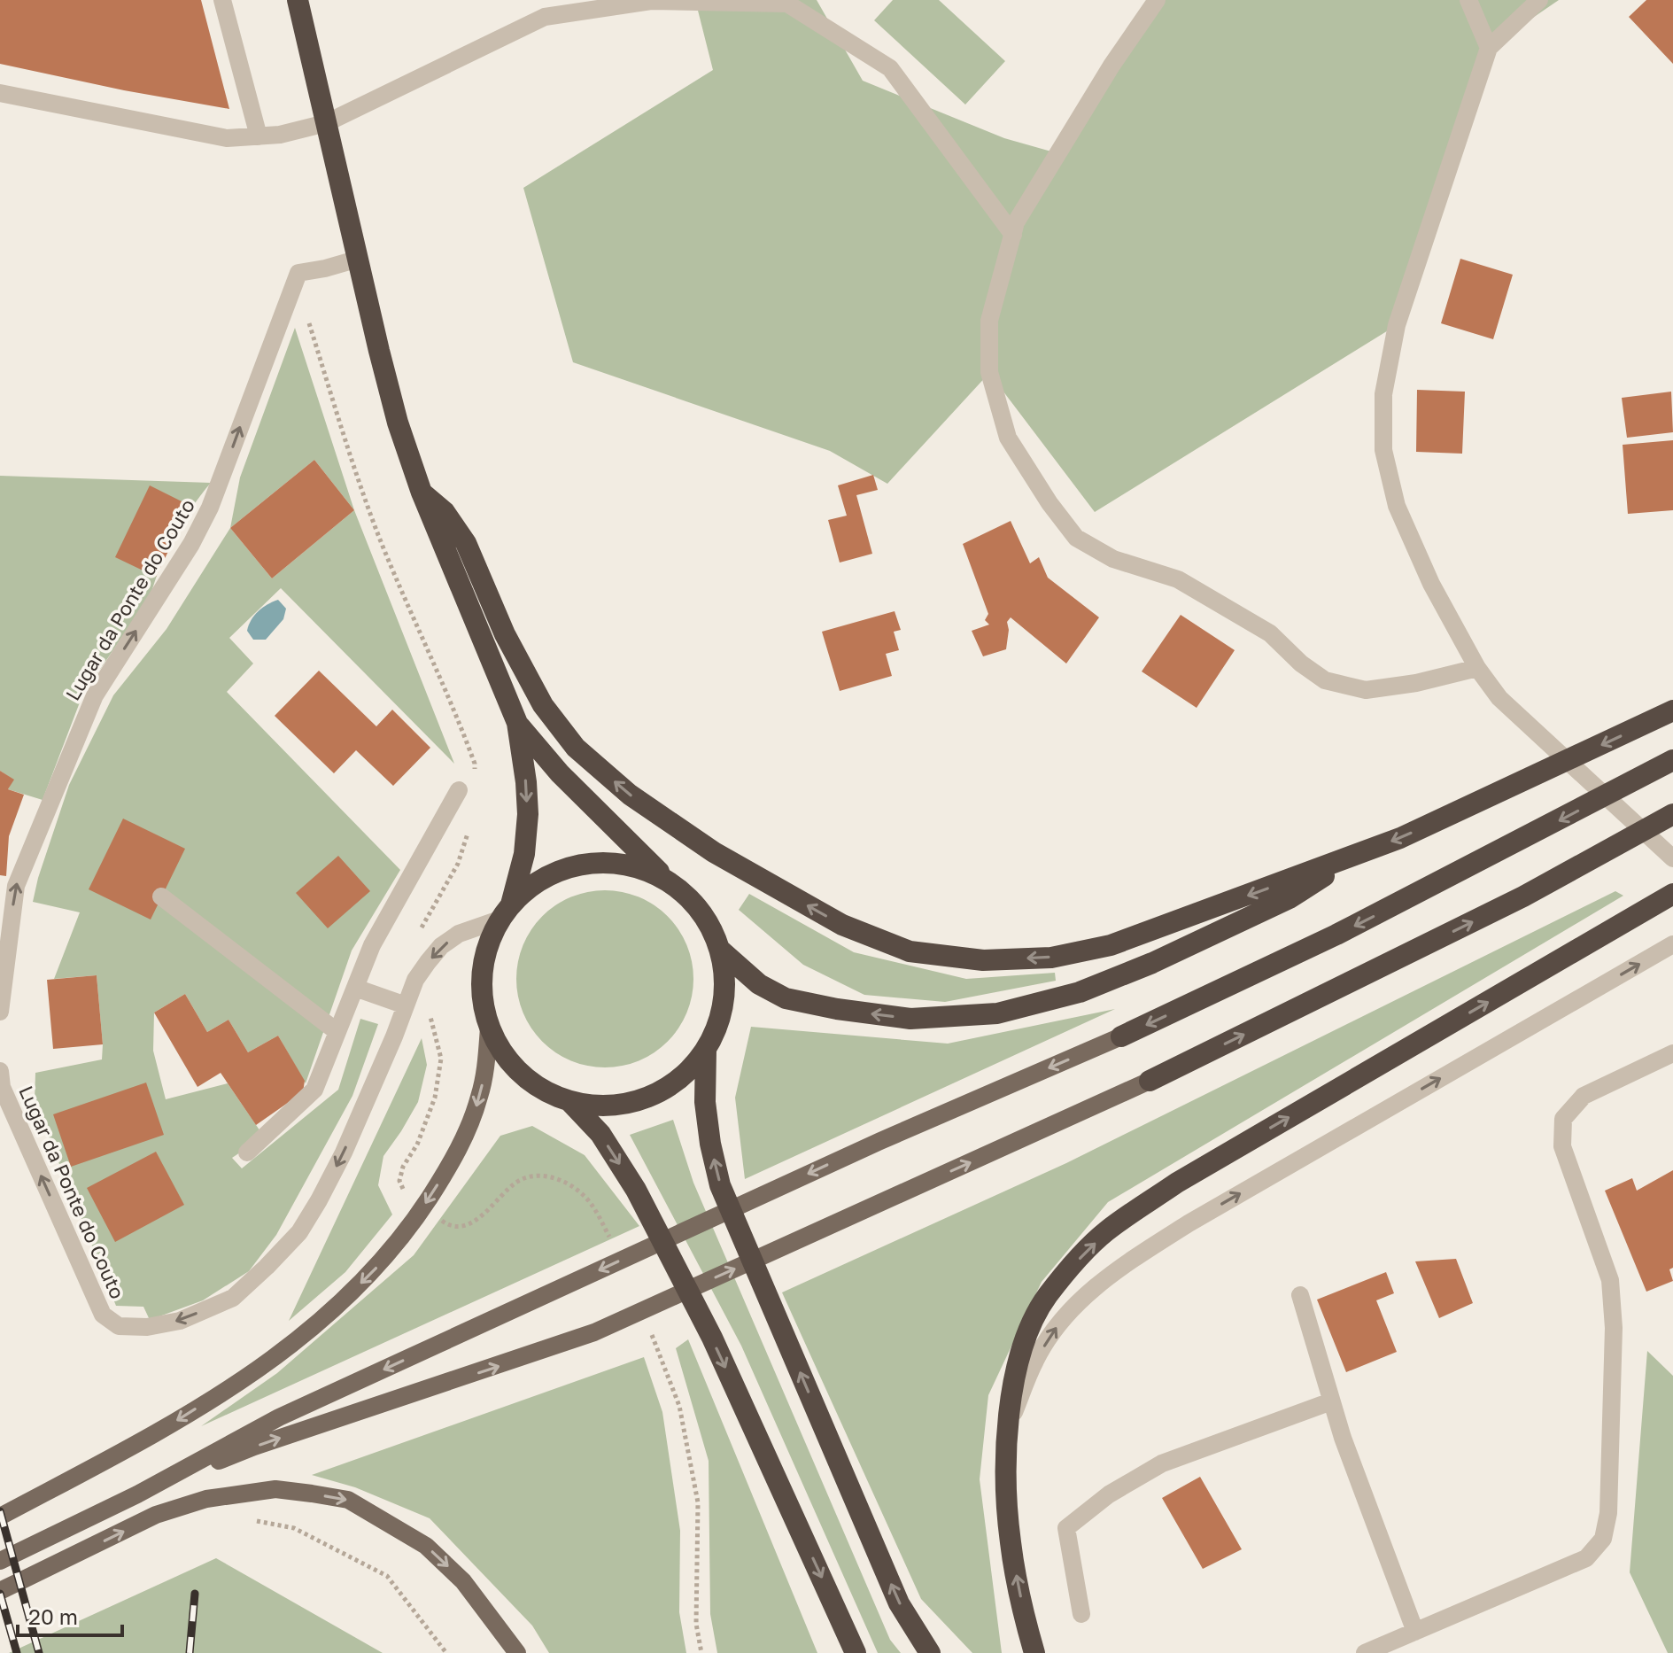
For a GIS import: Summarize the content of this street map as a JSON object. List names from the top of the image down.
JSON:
{
  "streets": {
    "street": ["Lugar da Ponte do Couto"]
  },
  "scale_bar": "20 m"
}
